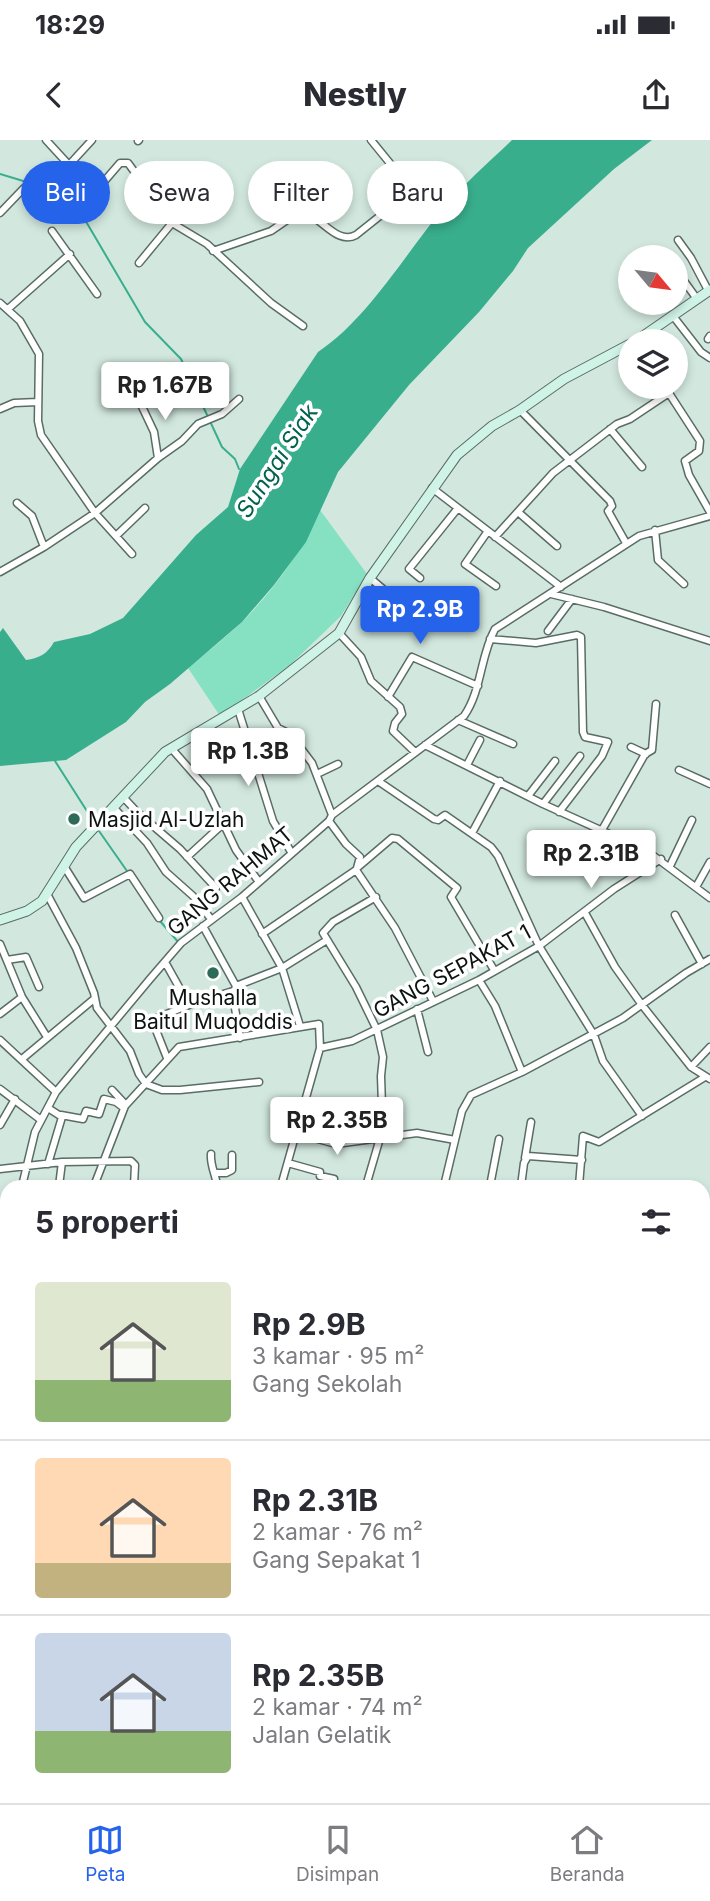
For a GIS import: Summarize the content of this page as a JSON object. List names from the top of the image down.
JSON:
{
  "streets": {
    "street": ["GANG RAHMAT", "GANG SEPAKAT 1"]
  },
  "water": ["Sungai Siak"],
  "places": ["Masjid Al-Uzlah", "Mushalla Baitul Muqoddis"],
  "north": "bottom right",
  "page": {
    "status": "18:29",
    "header": "Nestly",
    "chip": [
      "Beli",
      "Sewa",
      "Filter",
      "Baru"
    ],
    "price": [
      "Rp 1.67B",
      "Rp 2.9B",
      "Rp 1.3B",
      "Rp 2.31B",
      "Rp 2.35B"
    ],
    "heading": "5 properti",
    "list": [
      {
        "name": "Rp 2.9B",
        "note": "3 kamar · 95 m² · Gang Sekolah"
      },
      {
        "name": "Rp 2.31B",
        "note": "2 kamar · 76 m² · Gang Sepakat 1"
      },
      {
        "name": "Rp 2.35B",
        "note": "2 kamar · 74 m² · Jalan Gelatik"
      }
    ],
    "tabs": ["Peta", "Disimpan", "Beranda"]
  }
}
